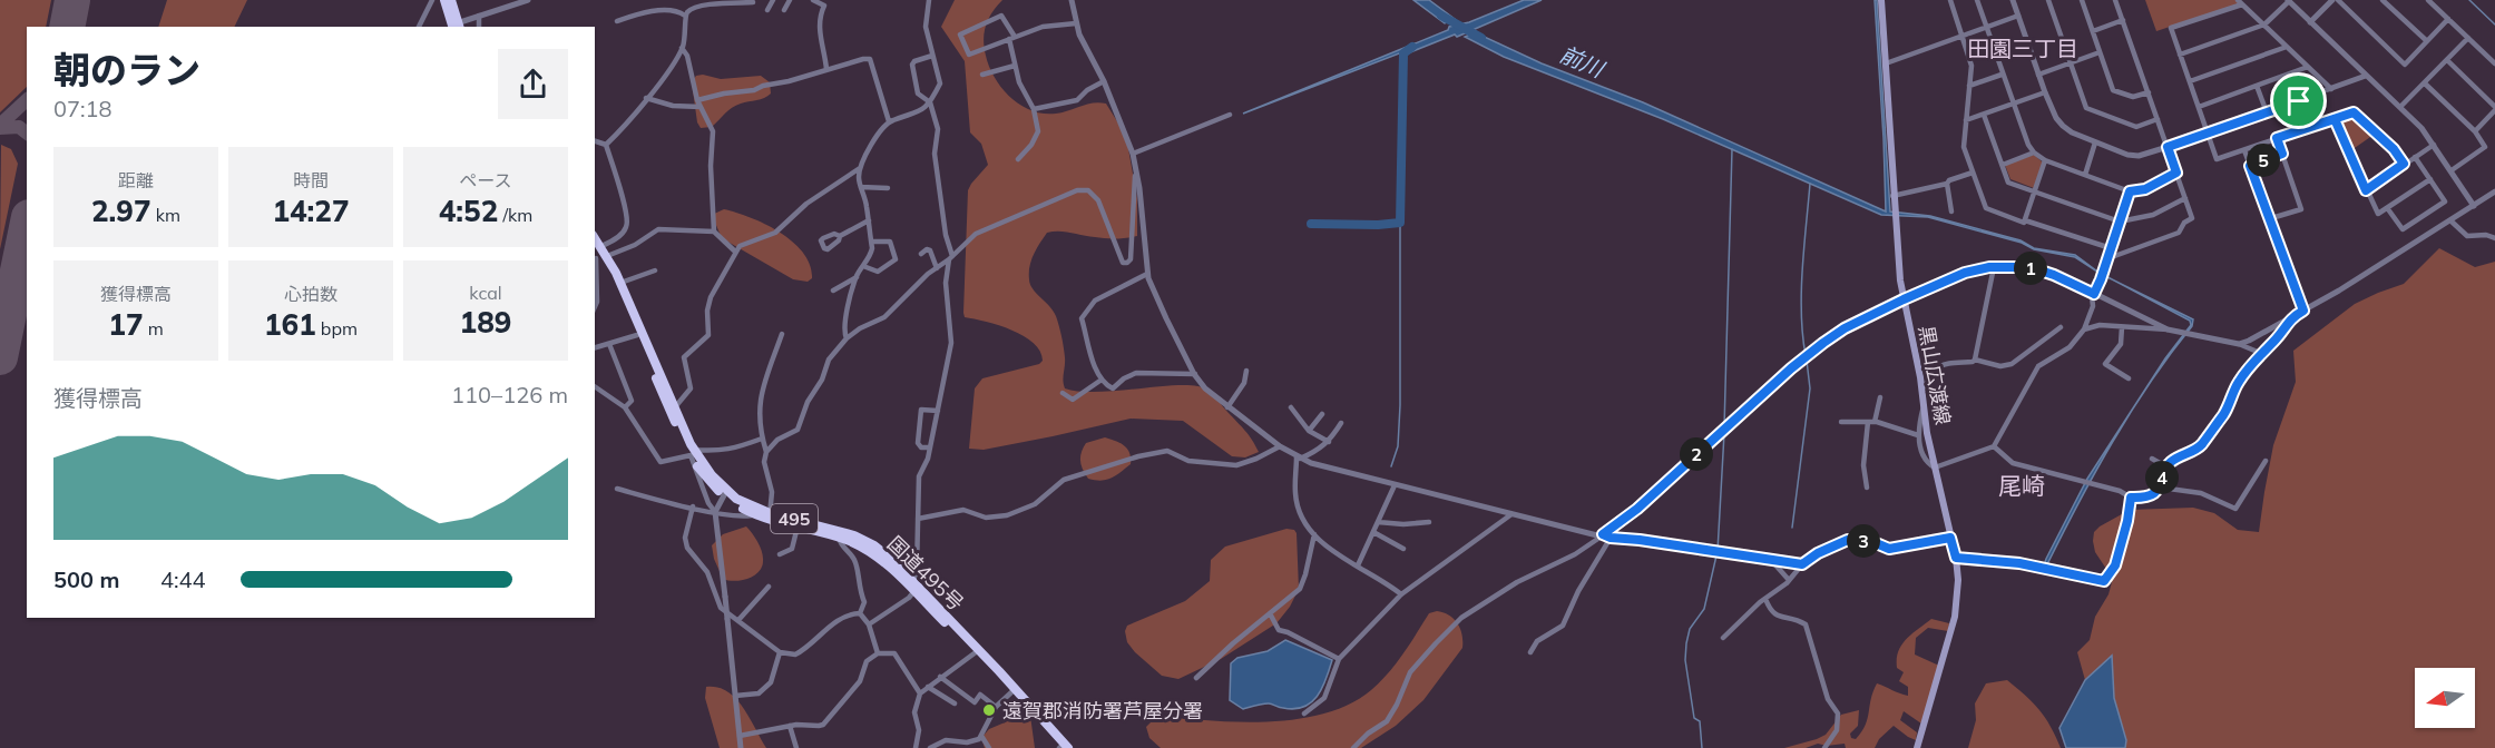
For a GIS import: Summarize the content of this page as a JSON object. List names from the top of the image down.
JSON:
{
  "streets": {
    "highway": ["495", "国道495号"],
    "main road": ["黒山広渡線"]
  },
  "districts": ["田園三丁目", "尾崎"],
  "water": ["前川"],
  "places": ["遠賀郡消防署芦屋分署"],
  "north": "left",
  "page": {
    "heading": ["朝のラン", "07:18"],
    "stats": [
      ["距離", "2.97 km"],
      ["時間", "14:27"],
      ["ペース", "4:52 /km"],
      ["獲得標高", "17 m"],
      ["心拍数", "161 bpm"],
      ["kcal", "189"]
    ],
    "pins": [
      "5",
      "1",
      "2",
      "4",
      "3"
    ],
    "chart": ["獲得標高", "110–126 m"],
    "list": [
      {
        "name": "500 m",
        "note": "4:44"
      }
    ]
  }
}
